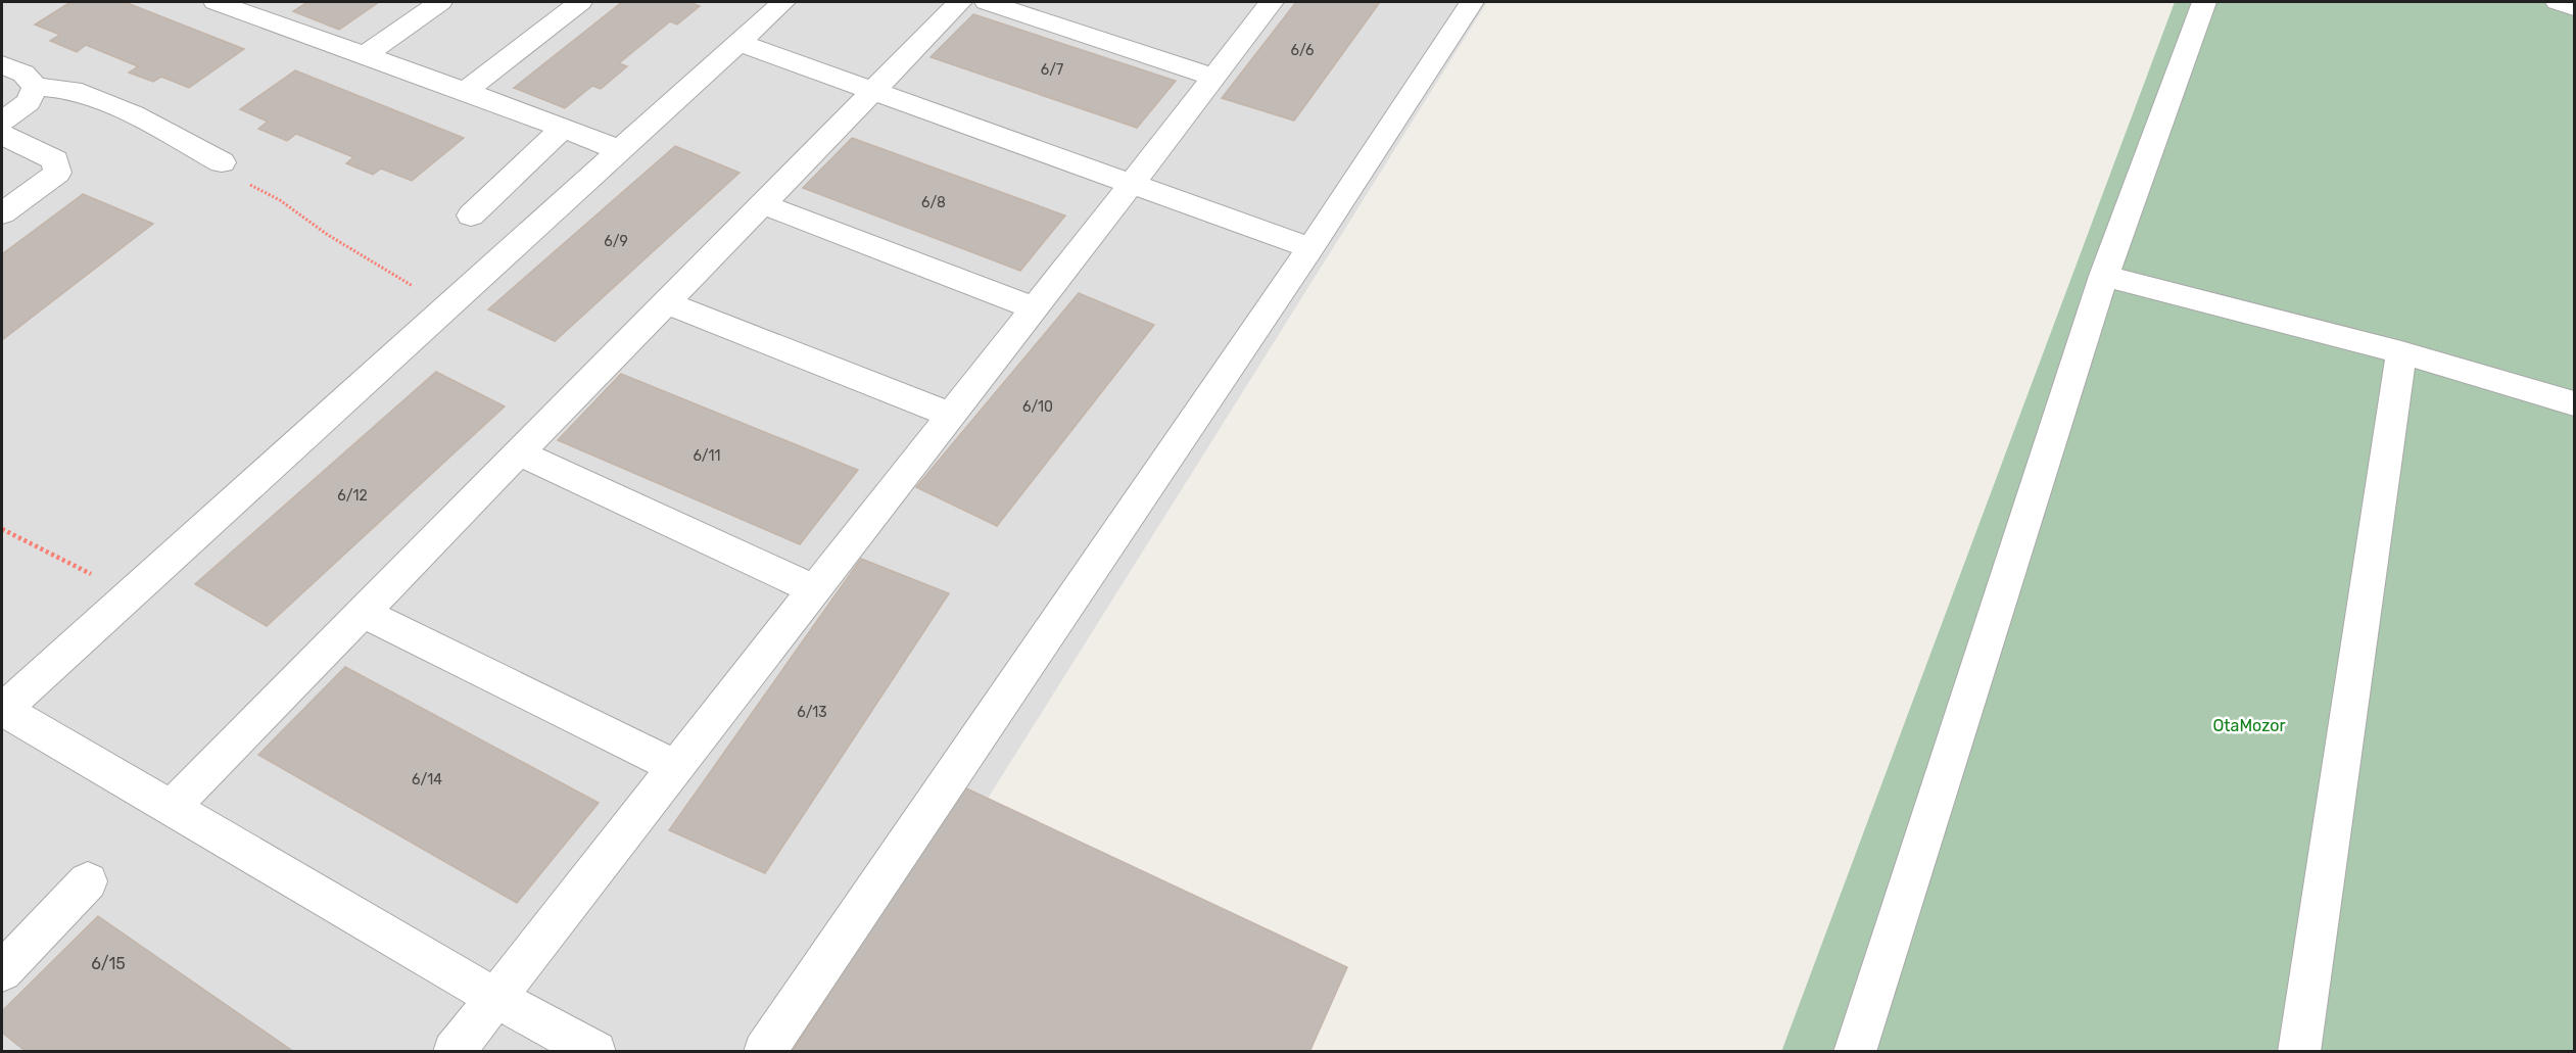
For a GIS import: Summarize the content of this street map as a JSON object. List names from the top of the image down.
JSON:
{
  "parks": ["OtaMozor"],
  "house_numbers": [
    "6/6",
    "6/7",
    "6/8",
    "6/9",
    "6/10",
    "6/11",
    "6/12",
    "6/13",
    "6/14",
    "6/15"
  ]
}
